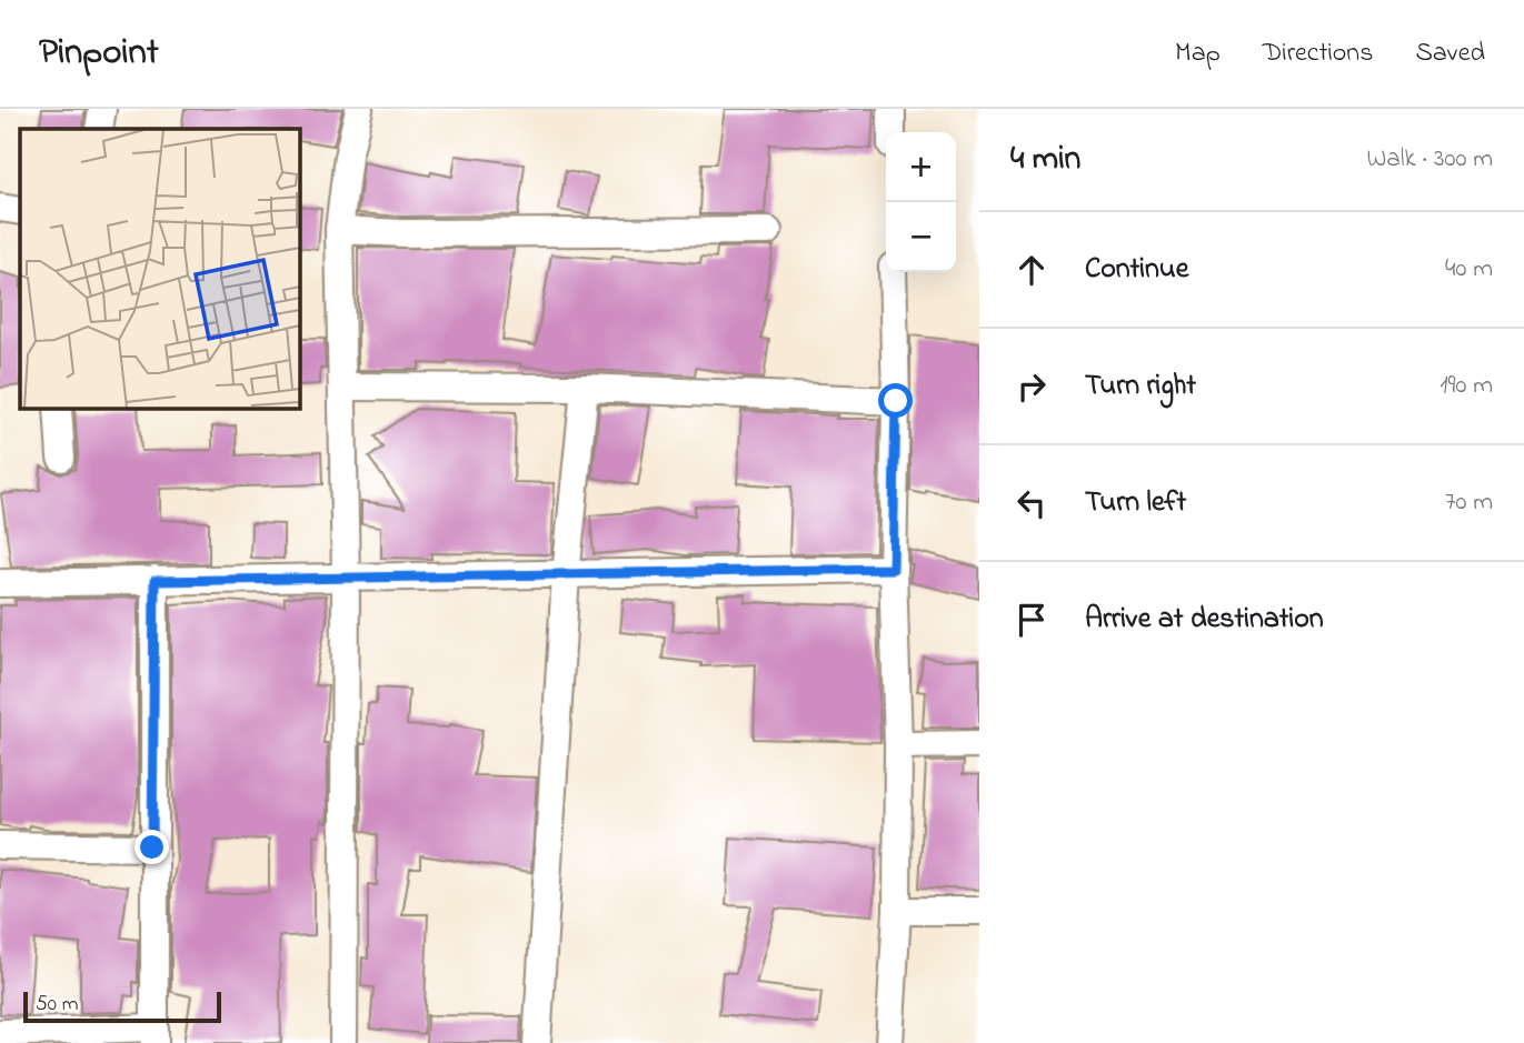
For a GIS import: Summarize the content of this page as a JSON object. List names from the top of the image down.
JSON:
{
  "scale_bar": "50 m",
  "page": {
    "header": "Pinpoint",
    "nav": ["Map", "Directions", "Saved"],
    "heading": ["4 min", "Walk · 300 m"],
    "map_buttons": ["+", "−"],
    "list": [
      ["Continue", "40 m"],
      ["Turn right", "190 m"],
      ["Turn left", "70 m"],
      "Arrive at destination"
    ],
    "scale": "50 m"
  }
}
